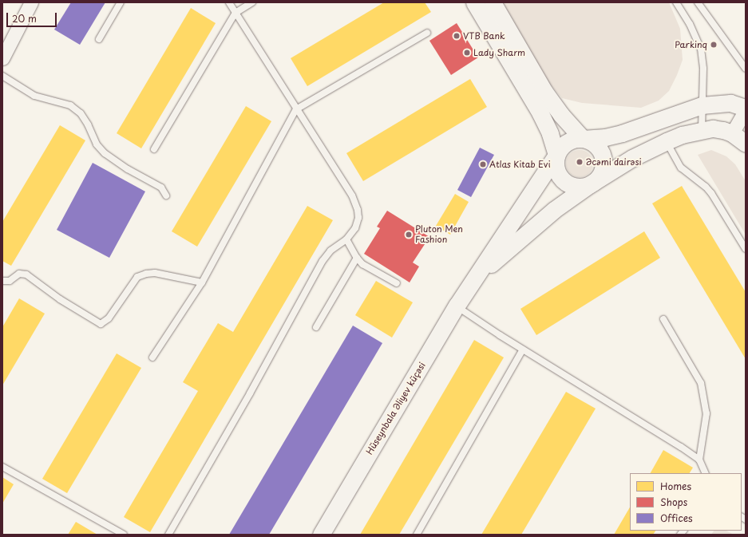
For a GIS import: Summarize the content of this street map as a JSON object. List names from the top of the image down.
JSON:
{
  "streets": {
    "street": ["Hüseynbala Əliyev küçəsi"]
  },
  "places": [
    "VTB Bank",
    "Parkinq",
    "Lady Sharm",
    "Əcəmi dairəsi",
    "Atlas Kitab Evi",
    "Pluton Men Fashion"
  ],
  "legend": ["Homes", "Shops", "Offices"],
  "scale_bar": "20 m"
}
